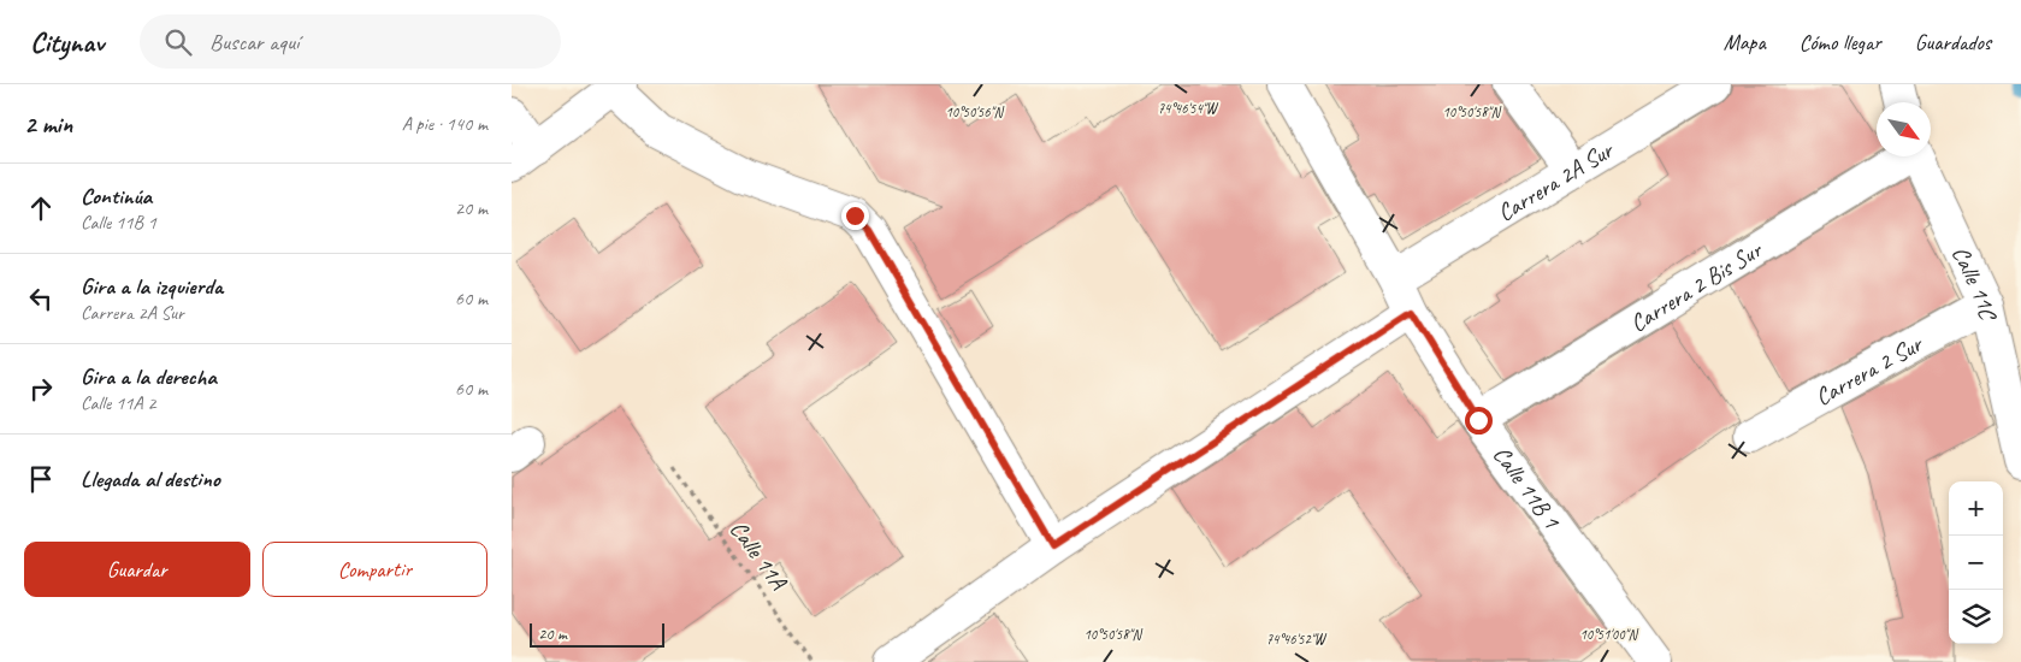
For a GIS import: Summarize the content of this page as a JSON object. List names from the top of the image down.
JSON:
{
  "streets": {
    "street": [
      "Carrera 2A Sur",
      "Calle 11C",
      "Carrera 2 Bis Sur",
      "Carrera 2 Sur",
      "Calle 11B 1"
    ],
    "path": ["Calle 11A"]
  },
  "crossings": [
    ["Carrera 2A Sur", "Calle 11B 1"],
    ["Calle 11C", "Carrera 2 Sur"],
    ["Carrera 2 Bis Sur", "Calle 11B 1"]
  ],
  "scale_bar": "20 m",
  "north": "bottom right",
  "page": {
    "header": "Citynav",
    "search": "Buscar aquí",
    "nav": ["Mapa", "Cómo llegar", "Guardados"],
    "heading": ["2 min", "A pie · 140 m"],
    "list": [
      ["Continúa", "Calle 11B 1", "20 m"],
      ["Gira a la izquierda", "Carrera 2A Sur", "60 m"],
      ["Gira a la derecha", "Calle 11A 2", "60 m"],
      "Llegada al destino"
    ],
    "map_buttons": ["+", "−"],
    "buttons": ["Guardar", "Compartir"],
    "scale": "20 m"
  },
  "coordinates": [
    "74°46'54\"W",
    "10°50'56\"N",
    "10°50'58\"N",
    "10°51'00\"N",
    "74°46'52\"W"
  ]
}
